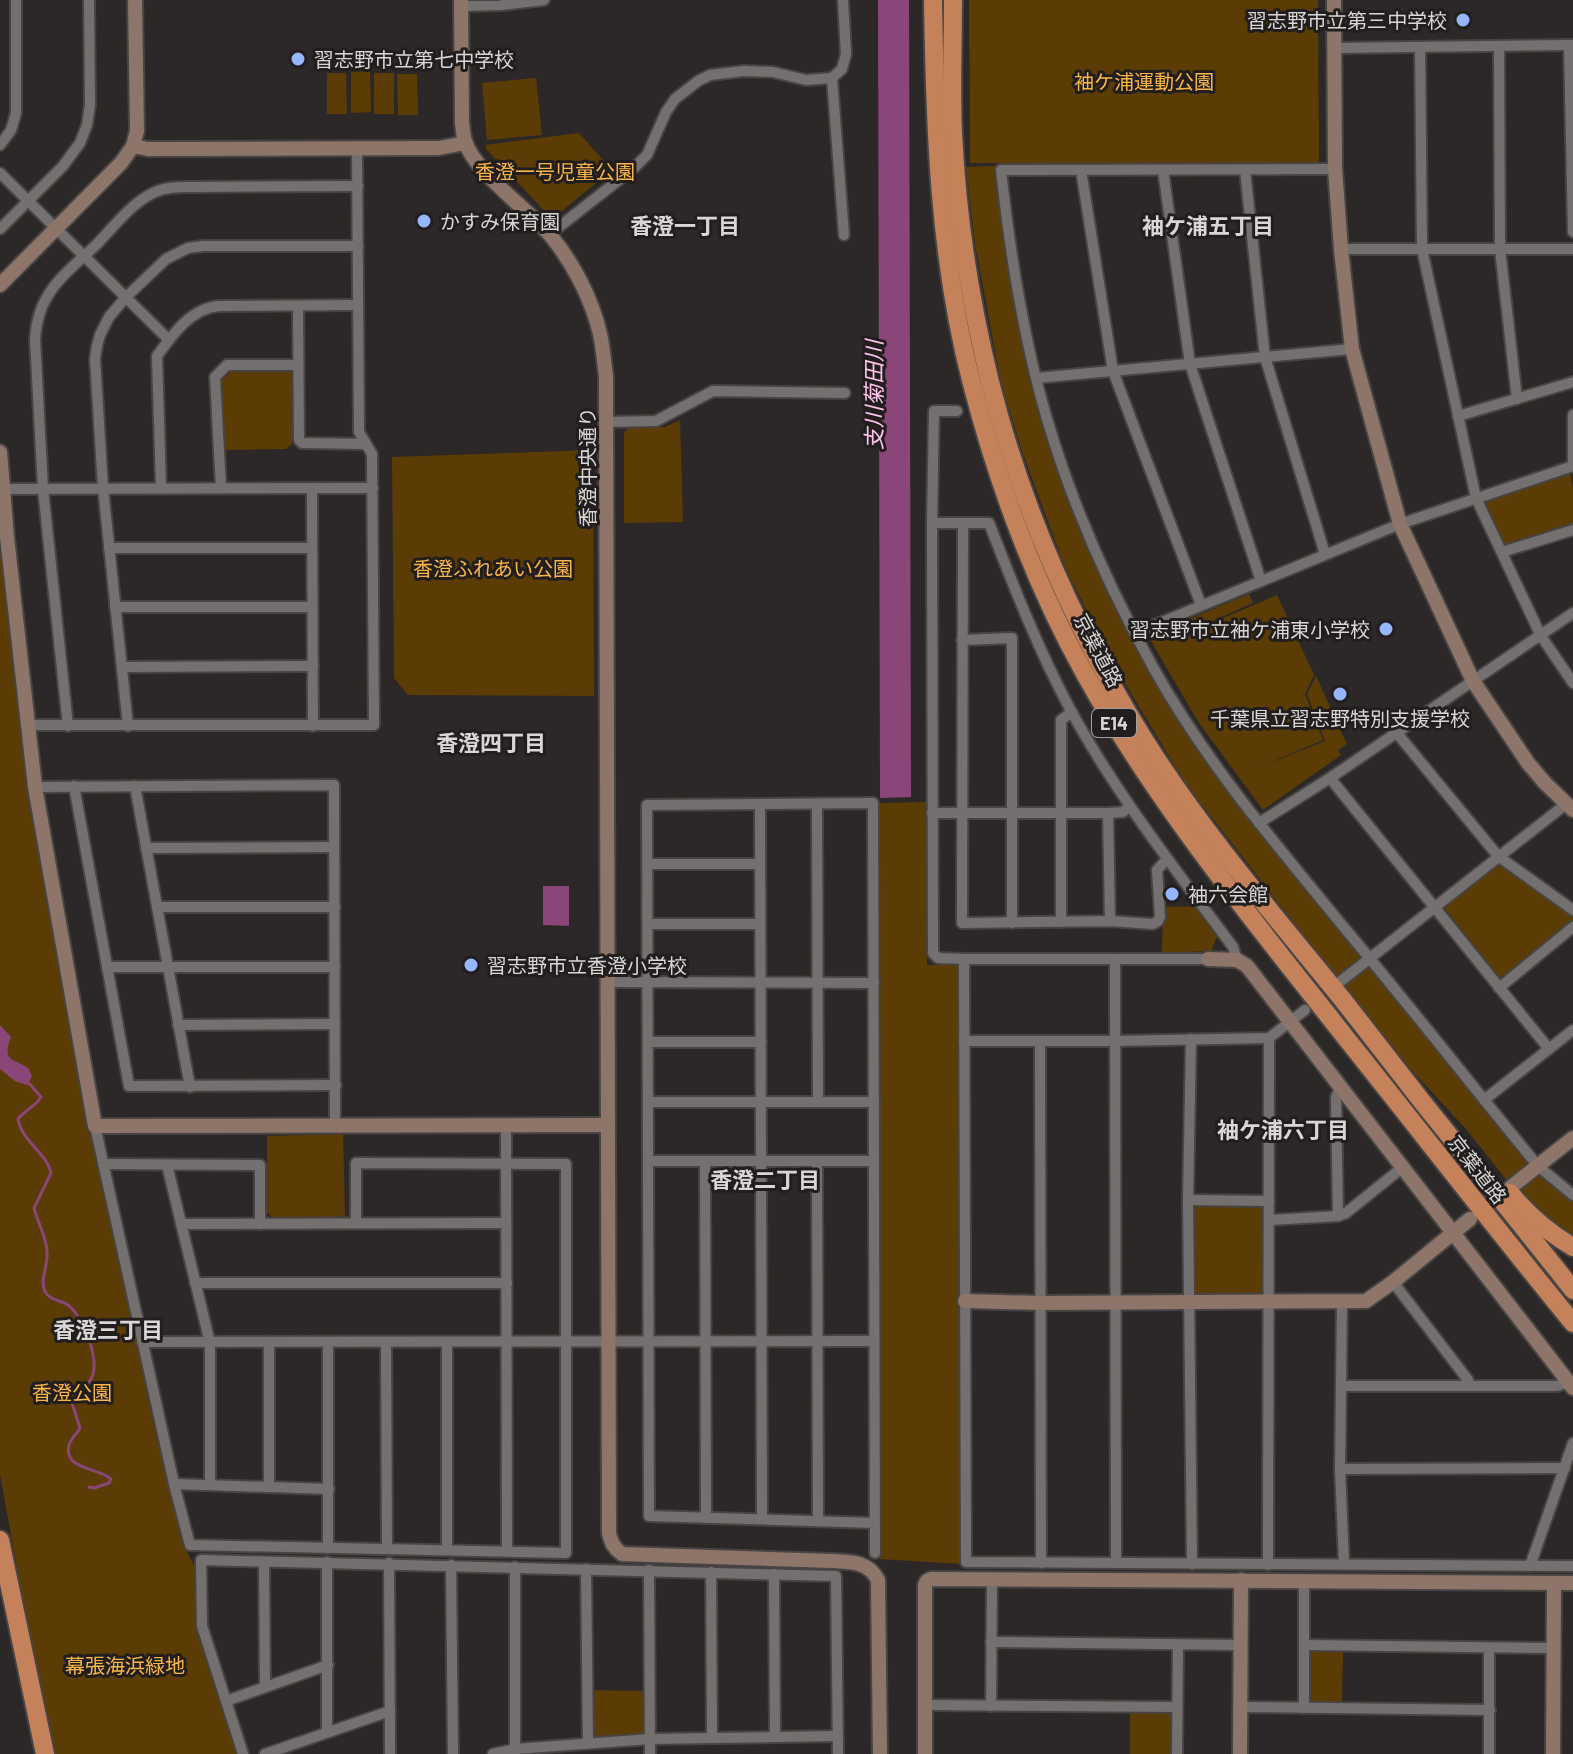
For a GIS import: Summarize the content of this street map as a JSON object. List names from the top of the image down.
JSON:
{
  "streets": {
    "highway": ["京葉道路", "E14"],
    "street": ["香澄中央通り"]
  },
  "districts": [
    "香澄一丁目",
    "袖ケ浦五丁目",
    "香澄四丁目",
    "袖ケ浦六丁目",
    "香澄二丁目",
    "香澄三丁目"
  ],
  "water": ["支川菊田川"],
  "parks": [
    "袖ケ浦運動公園",
    "香澄一号児童公園",
    "香澄ふれあい公園",
    "香澄公園",
    "幕張海浜緑地"
  ],
  "places": [
    "習志野市立第三中学校",
    "習志野市立第七中学校",
    "かすみ保育園",
    "習志野市立袖ケ浦東小学校",
    "千葉県立習志野特別支援学校",
    "袖六会館",
    "習志野市立香澄小学校"
  ]
}
